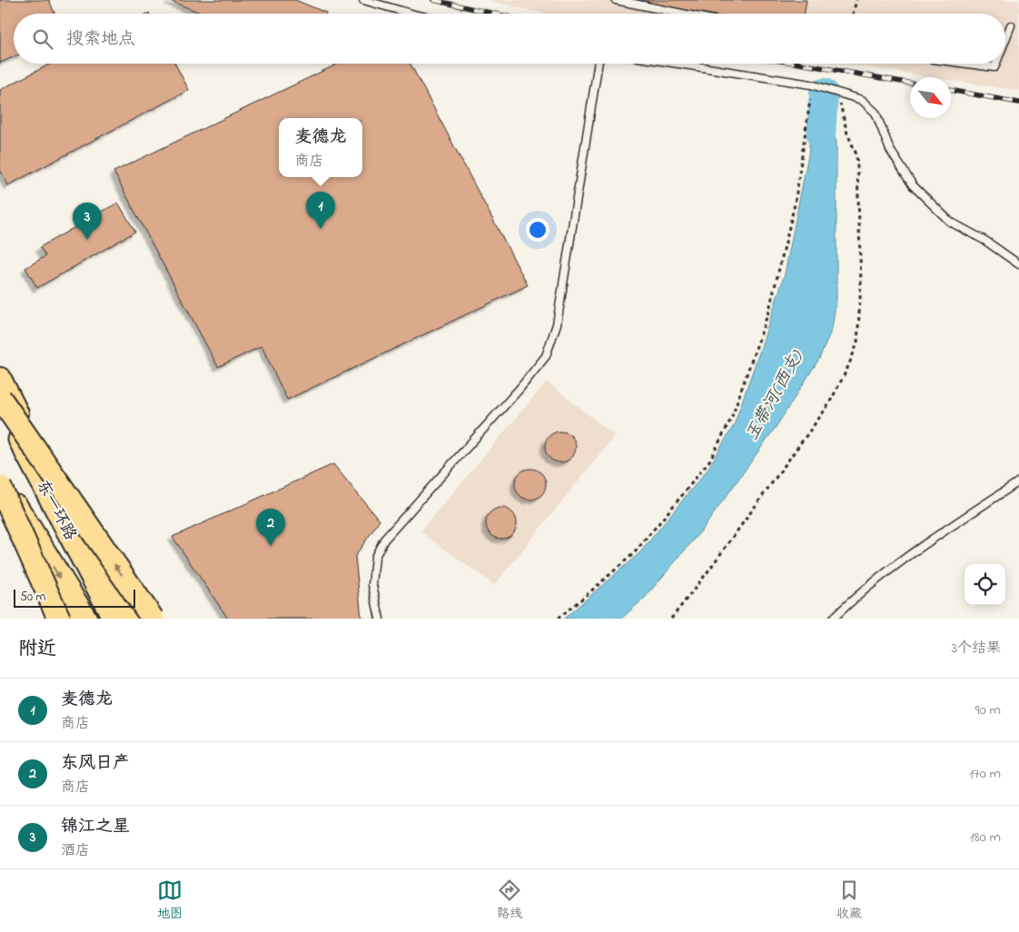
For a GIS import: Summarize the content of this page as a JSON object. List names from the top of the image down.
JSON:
{
  "streets": {
    "highway": ["东一环路"]
  },
  "water": ["玉带河(西支)"],
  "scale_bar": "50 m",
  "north": "bottom right",
  "page": {
    "search": "搜索地点",
    "popup": ["麦德龙", "商店"],
    "pins": ["1", "3", "2"],
    "scale": "50 m",
    "heading": ["附近", "3个结果"],
    "list": [
      {
        "mark": "1",
        "name": "麦德龙",
        "note": "商店",
        "value": "90 m"
      },
      {
        "mark": "2",
        "name": "东风日产",
        "note": "商店",
        "value": "170 m"
      },
      {
        "mark": "3",
        "name": "锦江之星",
        "note": "酒店",
        "value": "180 m"
      }
    ],
    "nav": ["地图", "路线", "收藏"]
  }
}
